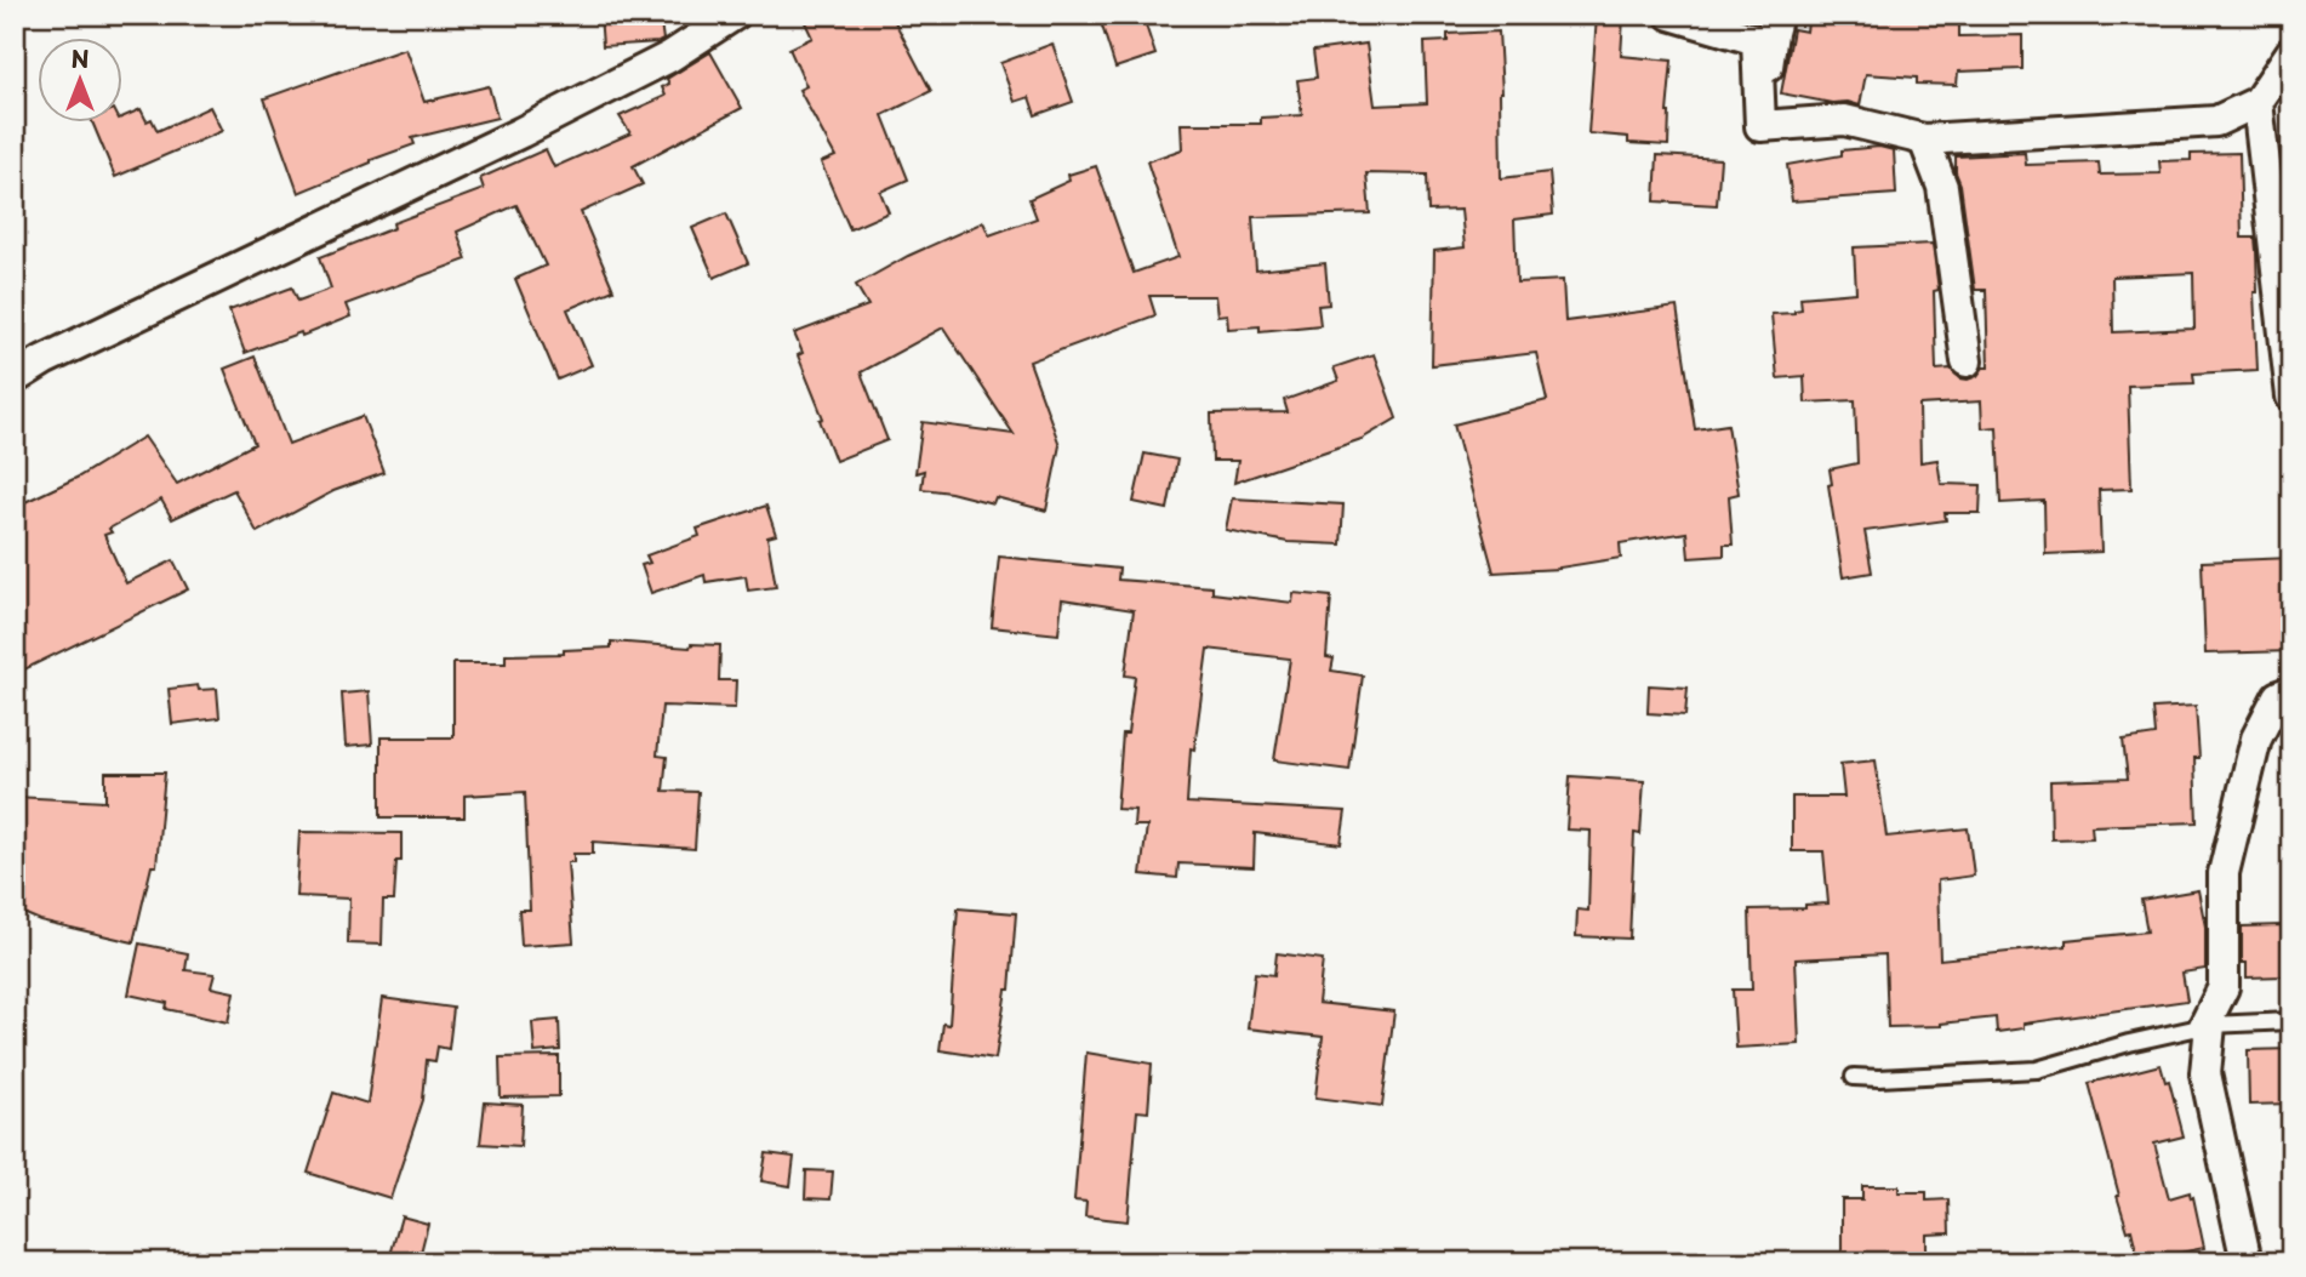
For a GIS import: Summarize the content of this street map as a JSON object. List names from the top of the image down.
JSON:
{
  "north": "top"
}
